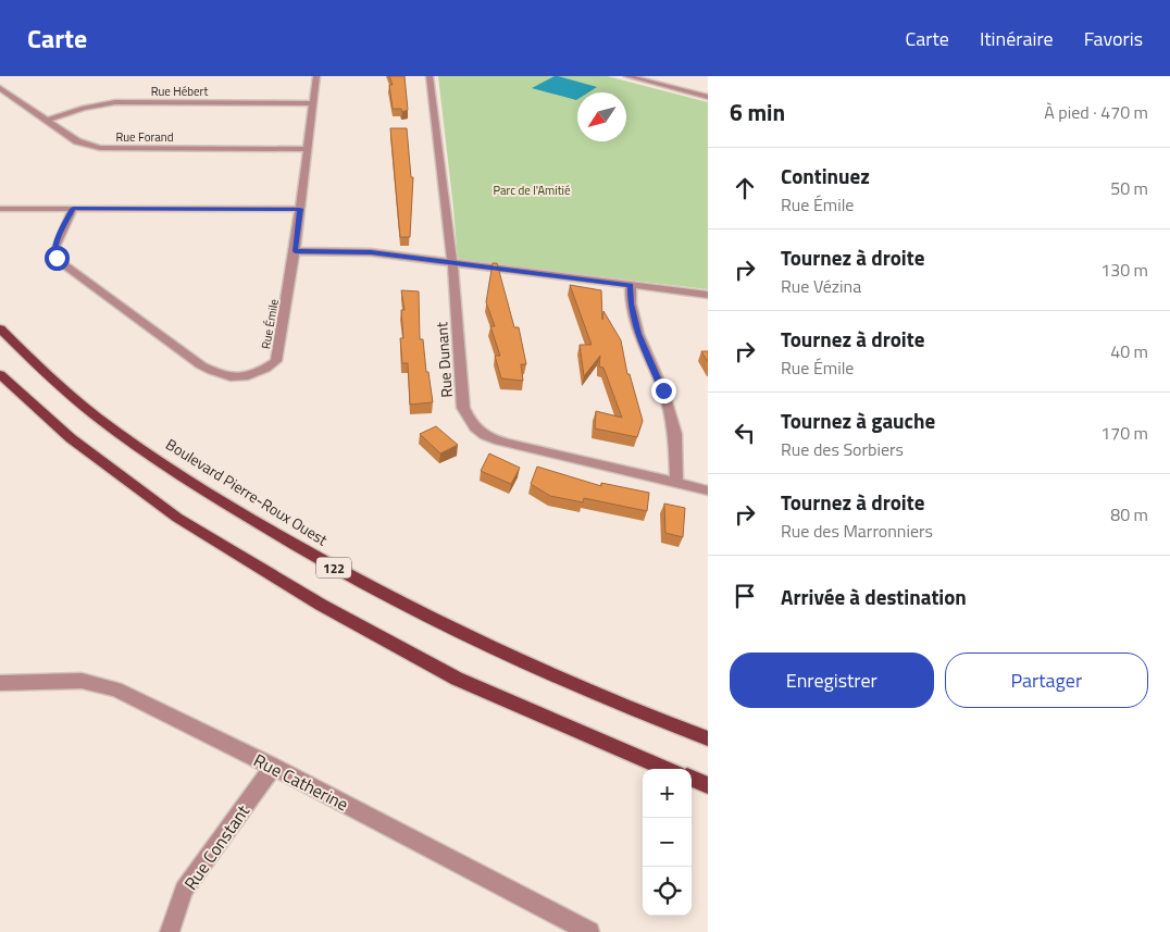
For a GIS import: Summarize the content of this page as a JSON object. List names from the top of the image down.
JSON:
{
  "streets": {
    "main road": ["Boulevard Pierre-Roux Ouest", "122"],
    "street": [
      "Rue Hébert",
      "Rue Forand",
      "Rue Émile",
      "Rue Dunant",
      "Rue Catherine",
      "Rue Constant"
    ]
  },
  "crossings": [
    ["Rue Hébert", "Rue Forand"],
    ["Rue Hébert", "Rue Émile"],
    ["Rue Forand", "Rue Émile"],
    ["Rue Catherine", "Rue Constant"]
  ],
  "parks": ["Parc de l'Amitié"],
  "north": "bottom left",
  "page": {
    "header": "Carte",
    "nav": ["Carte", "Itinéraire", "Favoris"],
    "heading": ["6 min", "À pied · 470 m"],
    "list": [
      ["Continuez", "Rue Émile", "50 m"],
      ["Tournez à droite", "Rue Vézina", "130 m"],
      ["Tournez à droite", "Rue Émile", "40 m"],
      ["Tournez à gauche", "Rue des Sorbiers", "170 m"],
      ["Tournez à droite", "Rue des Marronniers", "80 m"],
      "Arrivée à destination"
    ],
    "buttons": ["Enregistrer", "Partager"],
    "map_buttons": ["+", "−"]
  }
}
